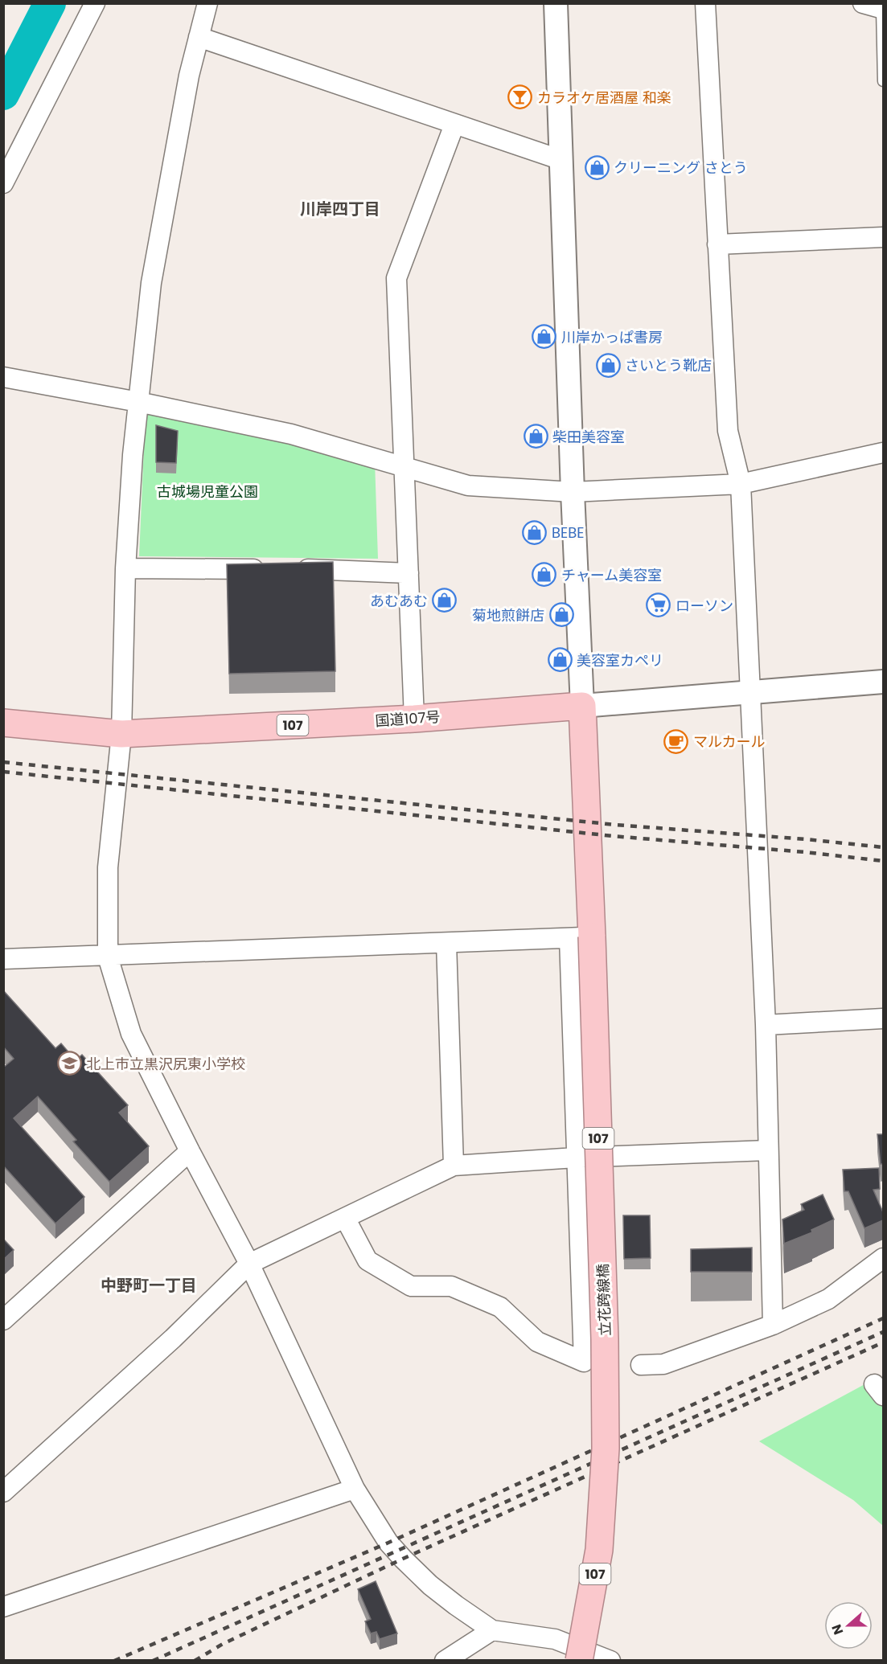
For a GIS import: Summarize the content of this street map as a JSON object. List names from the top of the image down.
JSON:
{
  "streets": {
    "highway": ["国道107号", "107", "立花跨線橋"]
  },
  "crossings": [
    ["国道107号", "107"],
    ["107", "立花跨線橋"]
  ],
  "districts": ["川岸四丁目", "中野町一丁目"],
  "parks": ["古城場児童公園"],
  "places": {
    "bar": ["カラオケ居酒屋 和楽"],
    "shop": [
      "クリーニング さとう",
      "川岸かっぱ書房",
      "さいとう靴店",
      "柴田美容室",
      "BEBE",
      "チャーム美容室",
      "あむあむ",
      "菊地煎餅店",
      "美容室カペリ"
    ],
    "supermarket": ["ローソン"],
    "cafe": ["マルカール"],
    "school or university": ["北上市立黒沢尻東小学校"]
  },
  "north": "left"
}
